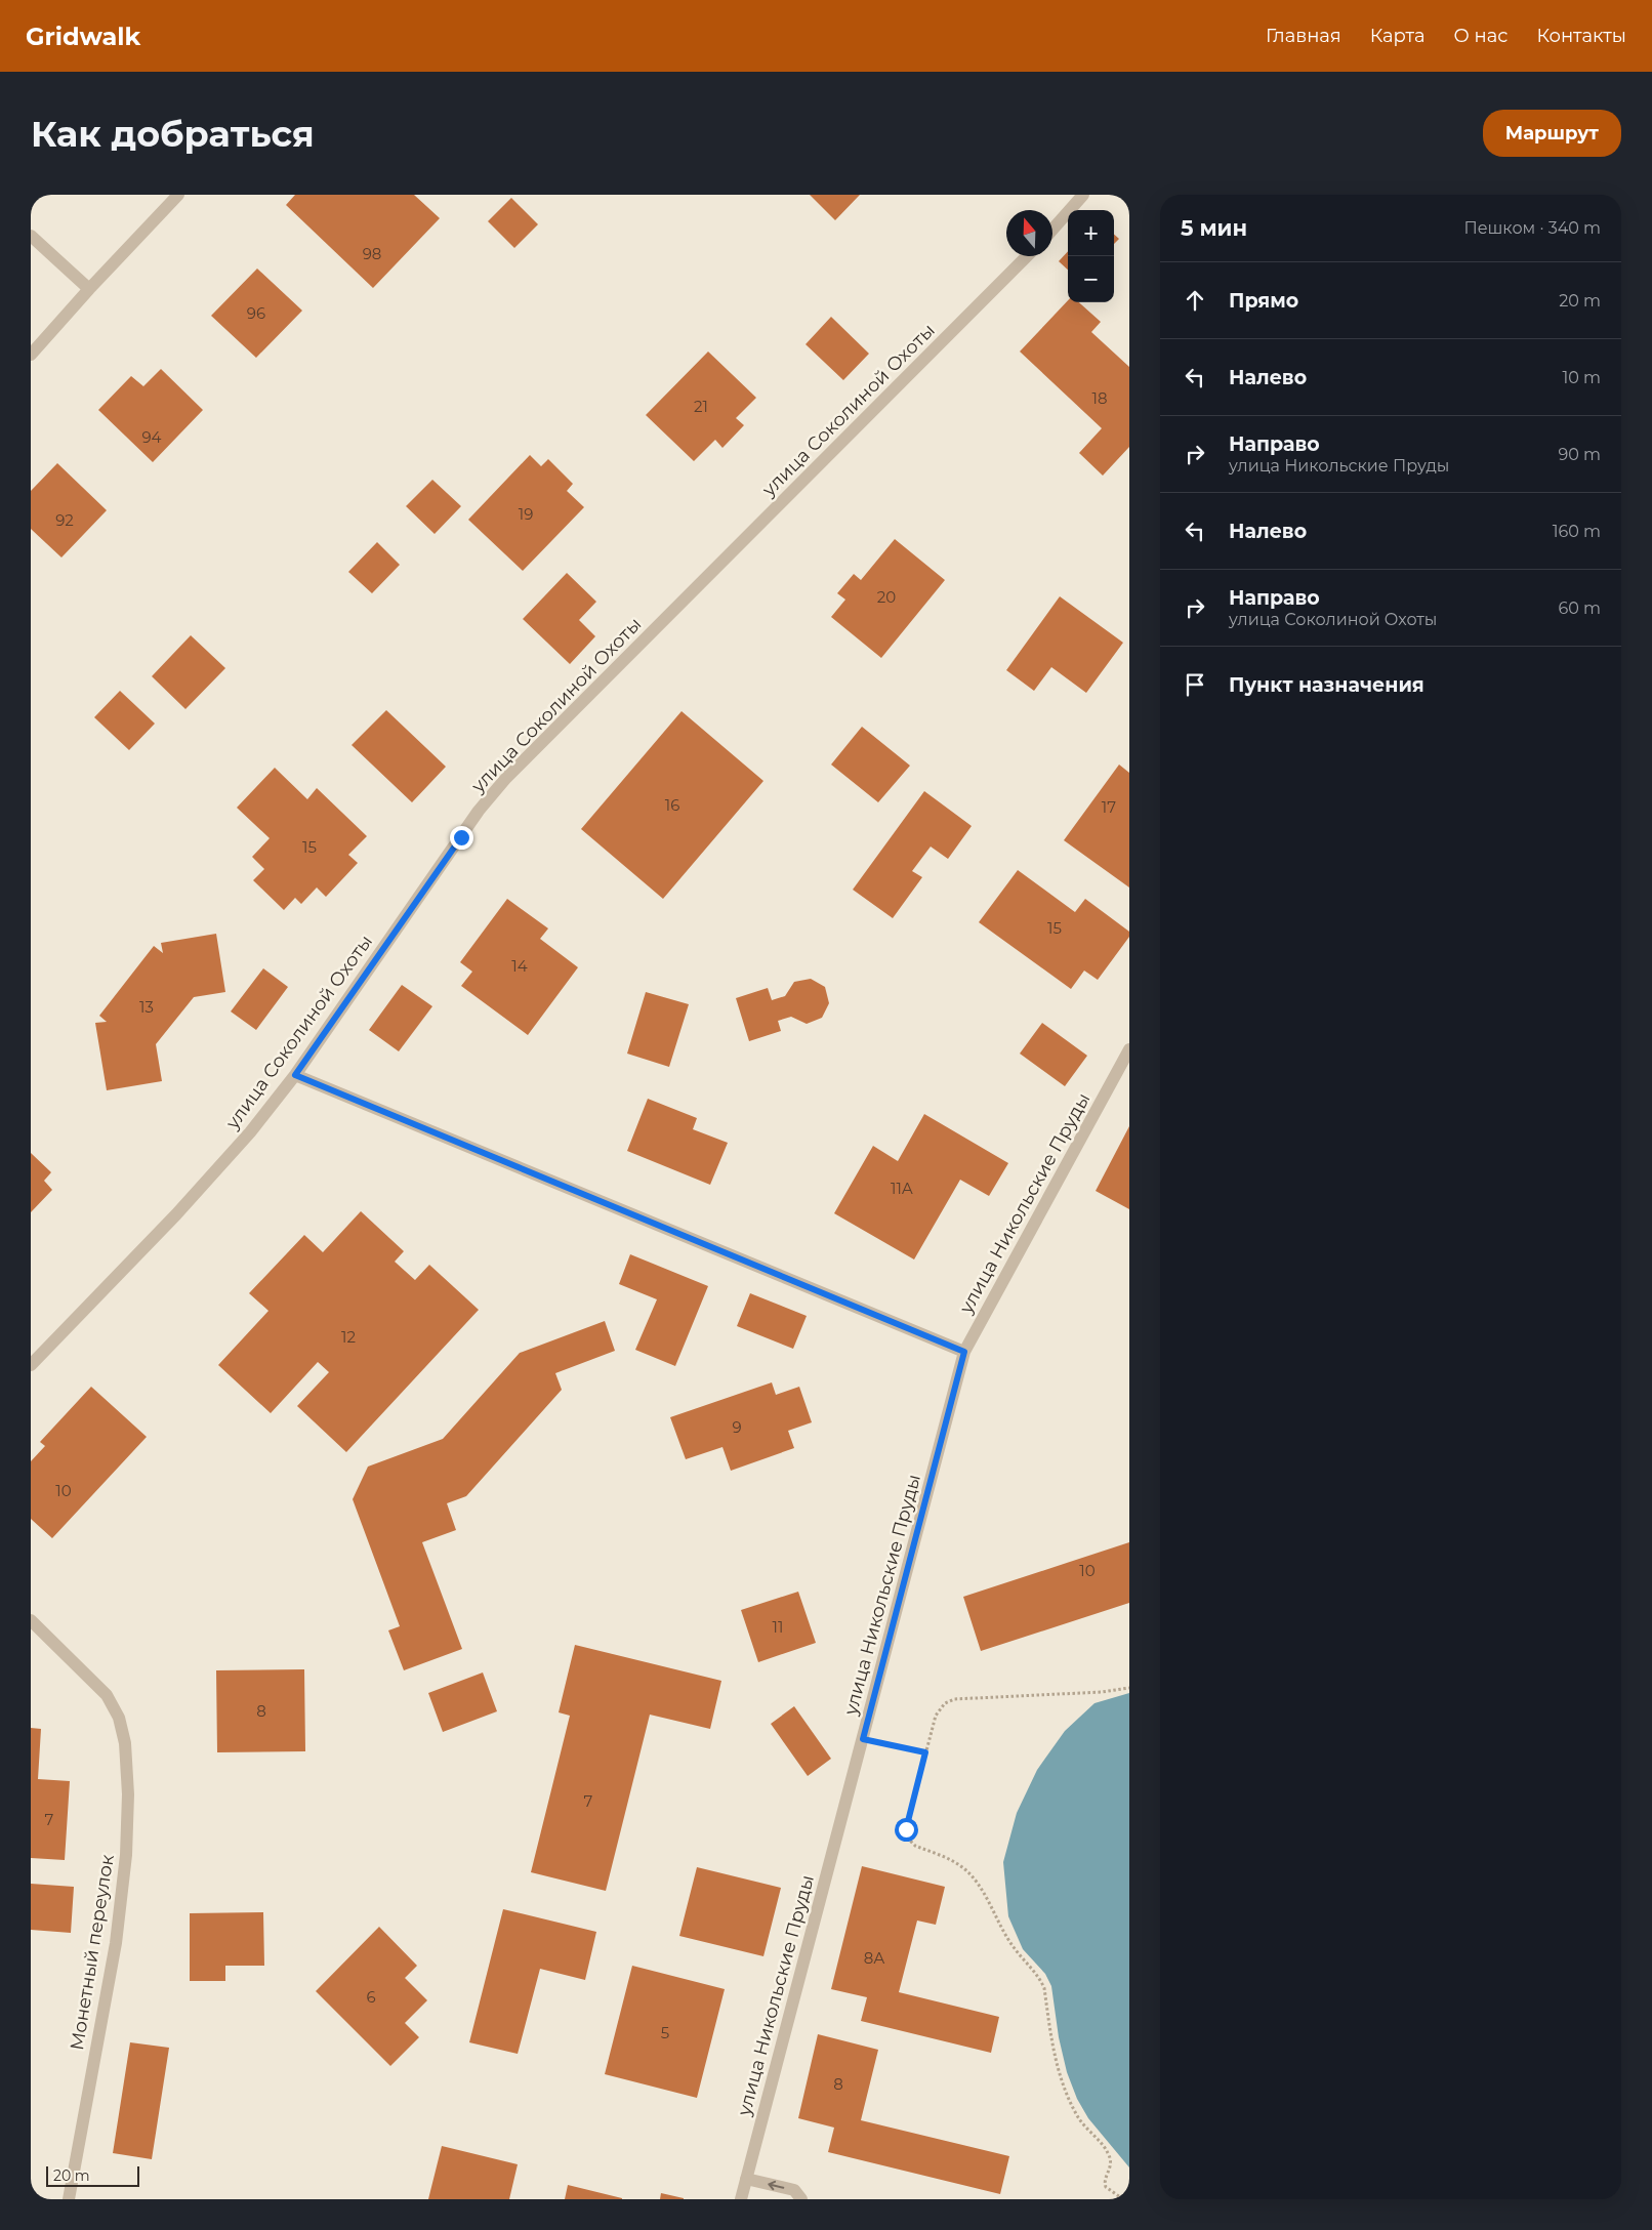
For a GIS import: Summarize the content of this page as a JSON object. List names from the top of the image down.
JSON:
{
  "streets": {
    "street": ["улица Соколиной Охоты", "улица Никольские Пруды", "Монетный переулок"]
  },
  "house_numbers": [
    "98",
    "96",
    "18",
    "21",
    "94",
    "19",
    "92",
    "20",
    "16",
    "17",
    "15",
    "15",
    "14",
    "13",
    "11А",
    "12",
    "9",
    "10",
    "10",
    "11",
    "8",
    "7",
    "7",
    "8А",
    "6",
    "5",
    "8"
  ],
  "scale_bar": "20 m",
  "north": "top",
  "page": {
    "header": "Gridwalk",
    "nav": [
      "Главная",
      "Карта",
      "О нас",
      "Контакты"
    ],
    "buttons": "Маршрут",
    "title": "Как добраться",
    "heading": ["5 мин", "Пешком · 340 m"],
    "map_buttons": ["+", "−"],
    "list": [
      ["Прямо", "20 m"],
      ["Налево", "10 m"],
      ["Направо", "улица Никольские Пруды", "90 m"],
      ["Налево", "160 m"],
      ["Направо", "улица Соколиной Охоты", "60 m"],
      "Пункт назначения"
    ],
    "scale": "20 m"
  }
}
